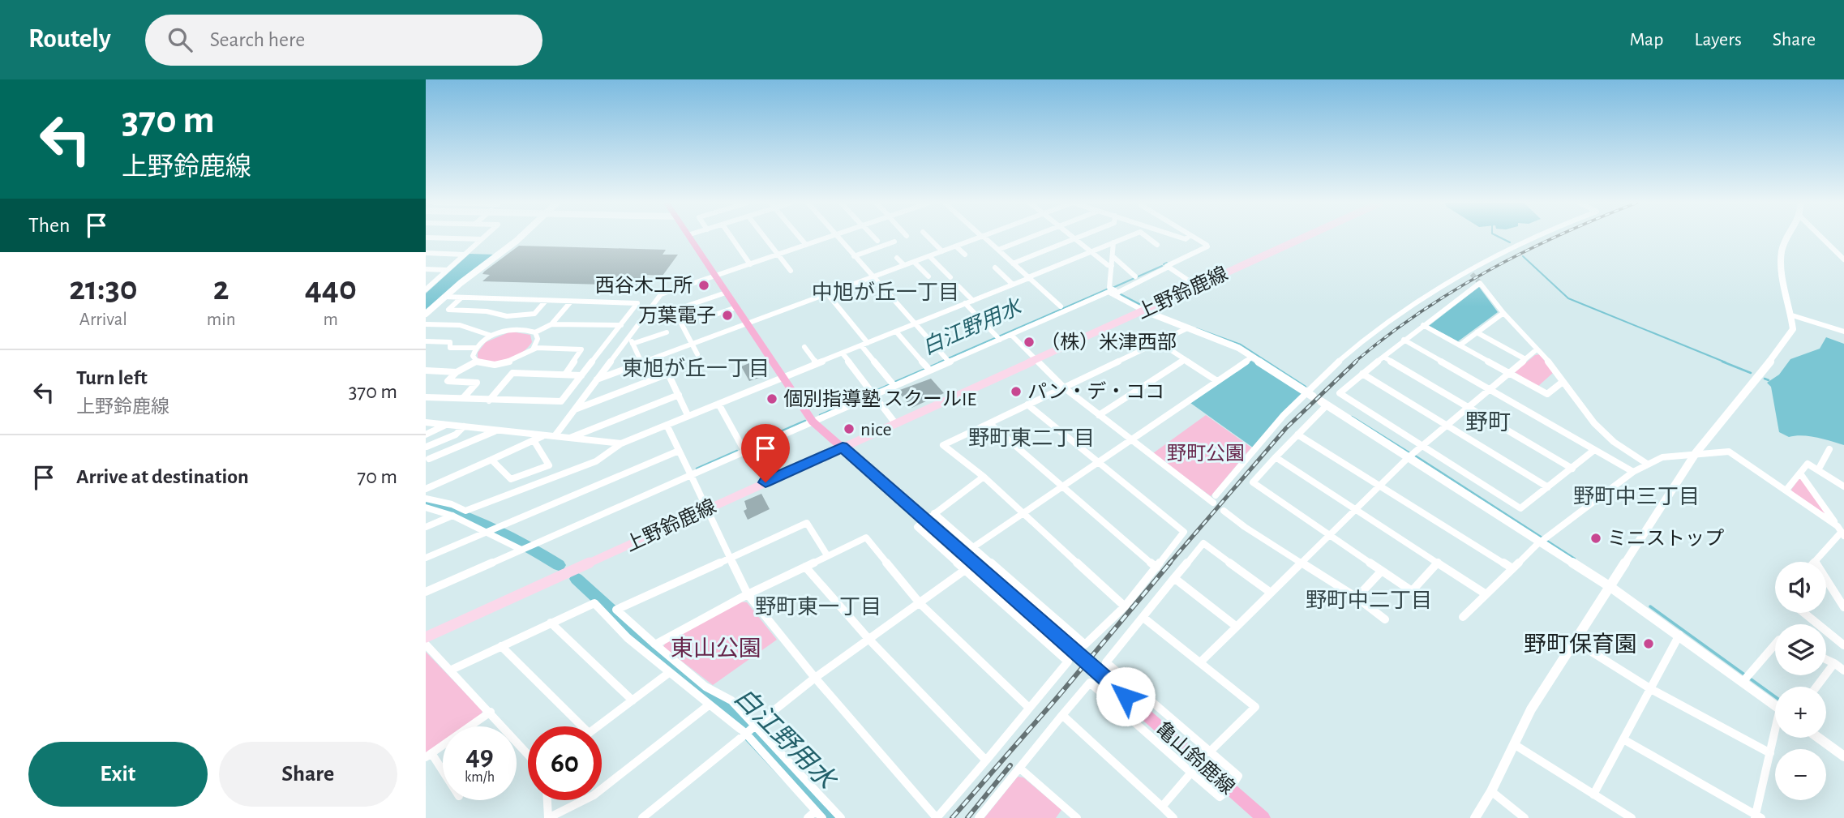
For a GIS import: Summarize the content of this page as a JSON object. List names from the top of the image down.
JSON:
{
  "streets": {
    "main road": ["上野鈴鹿線", "亀山鈴鹿線"]
  },
  "crossings": [
    ["上野鈴鹿線", "亀山鈴鹿線"]
  ],
  "districts": [
    "中旭が丘一丁目",
    "東旭が丘一丁目",
    "野町",
    "野町東二丁目",
    "野町中三丁目",
    "野町中二丁目",
    "野町東一丁目"
  ],
  "water": ["白江野用水"],
  "parks": ["野町公園", "東山公園"],
  "places": [
    "西谷木工所",
    "万葉電子",
    "（株）米津西部",
    "パン・デ・ココ",
    "個別指導塾 スクールIE",
    "nice",
    "ミニストップ",
    "野町保育園"
  ],
  "page": {
    "header": "Routely",
    "search": "Search here",
    "nav": ["Map", "Layers", "Share"],
    "turn": ["370 m", "上野鈴鹿線"],
    "then": "Then",
    "eta": [
      "21:30",
      "Arrival",
      "2",
      "min",
      "440",
      "m"
    ],
    "list": [
      {
        "name": "Turn left",
        "note": "上野鈴鹿線",
        "value": "370 m"
      },
      {
        "name": "Arrive at destination",
        "value": "70 m"
      }
    ],
    "map_buttons": ["+", "−"],
    "speed": "49 km/h",
    "limit": "60",
    "buttons": ["Exit", "Share"]
  }
}
